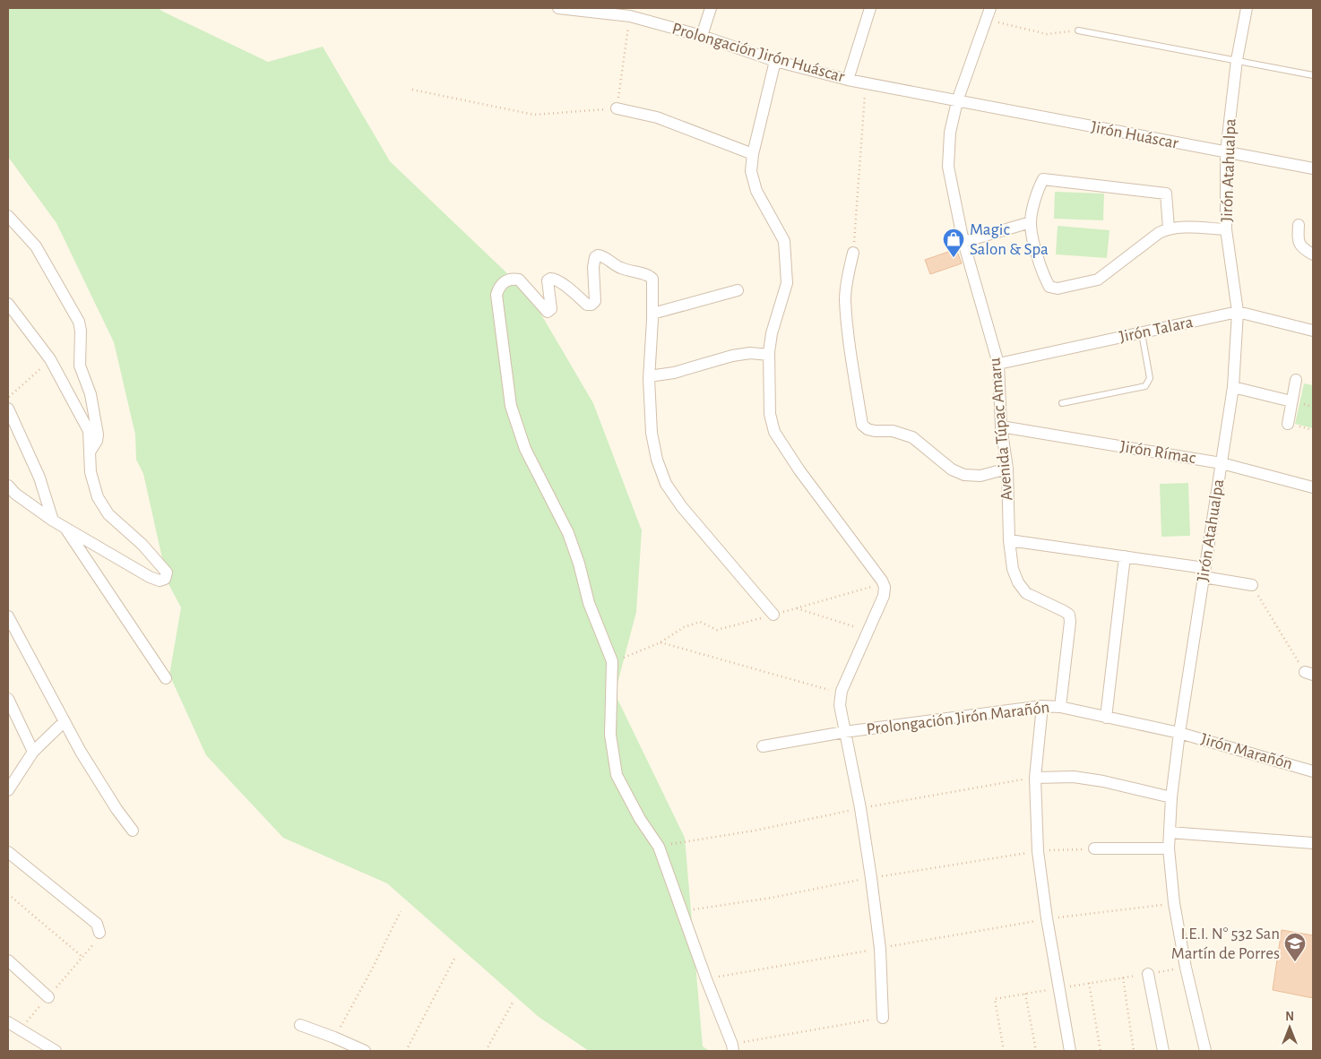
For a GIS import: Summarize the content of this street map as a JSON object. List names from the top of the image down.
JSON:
{
  "streets": {
    "street": [
      "Prolongación Jirón Huáscar",
      "Jirón Huáscar",
      "Jirón Atahualpa",
      "Jirón Talara",
      "Avenida Túpac Amaru",
      "Jirón Rímac",
      "Prolongación Jirón Marañón",
      "Jirón Marañón"
    ]
  },
  "crossings": [
    ["Prolongación Jirón Huáscar", "Jirón Huáscar"],
    ["Prolongación Jirón Huáscar", "Avenida Túpac Amaru"],
    ["Jirón Huáscar", "Jirón Atahualpa"],
    ["Jirón Huáscar", "Avenida Túpac Amaru"],
    ["Jirón Atahualpa", "Jirón Talara"],
    ["Jirón Atahualpa", "Jirón Rímac"],
    ["Jirón Atahualpa", "Prolongación Jirón Marañón"],
    ["Jirón Atahualpa", "Jirón Marañón"],
    ["Jirón Talara", "Avenida Túpac Amaru"],
    ["Avenida Túpac Amaru", "Jirón Rímac"],
    ["Avenida Túpac Amaru", "Prolongación Jirón Marañón"],
    ["Prolongación Jirón Marañón", "Jirón Marañón"]
  ],
  "places": {
    "shop": ["Magic Salon & Spa"],
    "school or university": ["I.E.I. N° 532 San Martín de Porres"]
  },
  "north": "top"
}
